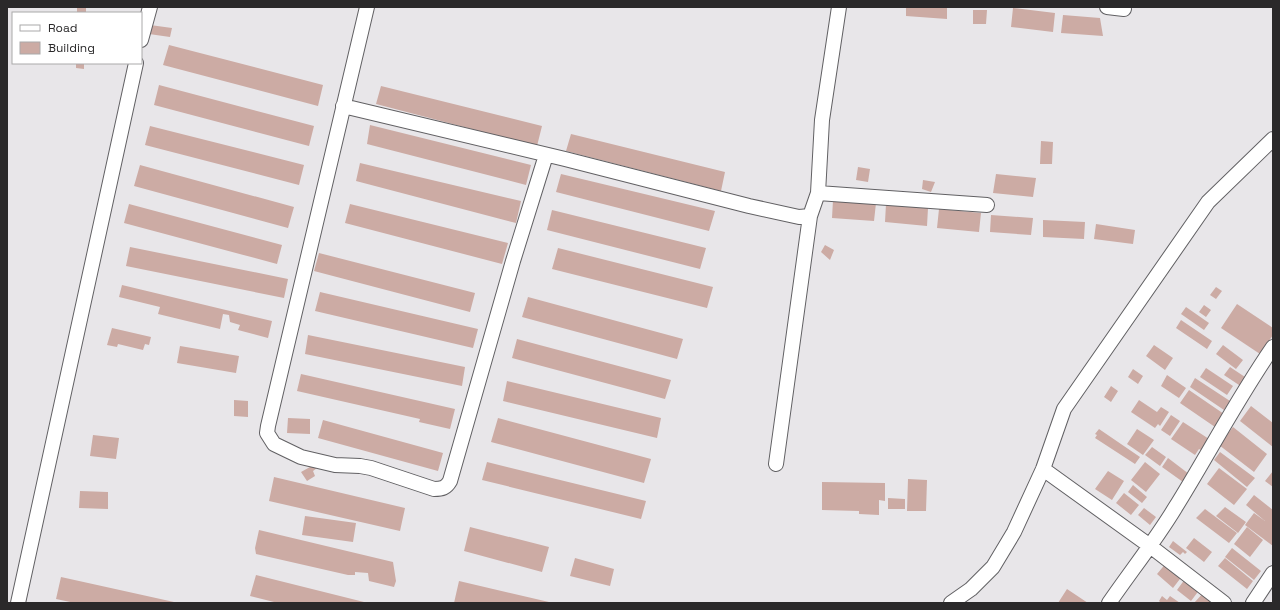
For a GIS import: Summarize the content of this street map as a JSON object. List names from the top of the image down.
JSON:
{
  "legend": ["Road", "Building"]
}
